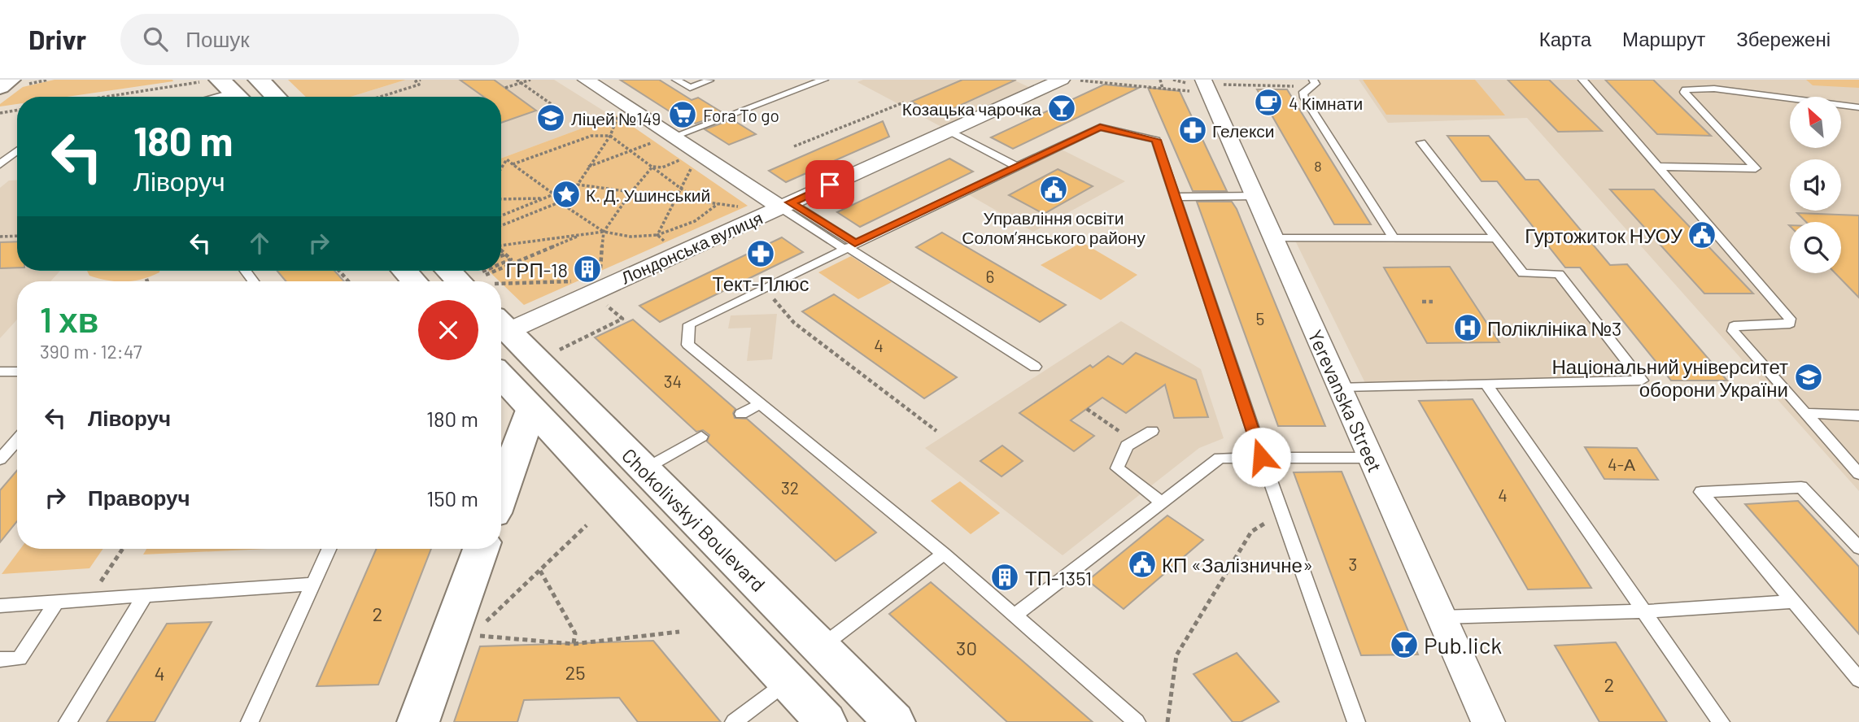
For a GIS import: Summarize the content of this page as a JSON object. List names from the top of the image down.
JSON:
{
  "streets": {
    "main road": ["Chokolivskyi Boulevard"],
    "street": ["Лондонська вулиця", "Yerevanska Street"]
  },
  "crossings": [
    ["Лондонська вулиця", "Chokolivskyi Boulevard"]
  ],
  "places": {
    "cafe": ["4 Кімнати"],
    "bar": ["Козацька чарочка", "Pub.lick"],
    "supermarket": ["Fora To go"],
    "school or university": ["Ліцей №149", "Національний університет оборони України"],
    "pharmacy": ["Гелекси", "Тект-Плюс"],
    "public building": ["Управління освіти Солом’янського району", "Гуртожиток НУОУ", "КП «Залізничне»"],
    "place": ["К. Д. Ушинський"],
    "building": ["ГРП-18", "ТП-1351"],
    "hospital": ["Поліклініка №3"]
  },
  "house_numbers": [
    "8",
    "6",
    "5",
    "4",
    "34",
    "4-А",
    "32",
    "4",
    "3",
    "2",
    "30",
    "25",
    "4",
    "2"
  ],
  "north": "top left",
  "page": {
    "header": "Drivr",
    "search": "Пошук",
    "nav": ["Карта", "Маршрут", "Збережені"],
    "turn": ["180 m", "Ліворуч"],
    "heading": ["1 хв", "390 m · 12:47"],
    "list": [
      {
        "name": "Ліворуч",
        "value": "180 m"
      },
      {
        "name": "Праворуч",
        "value": "150 m"
      }
    ]
  }
}
